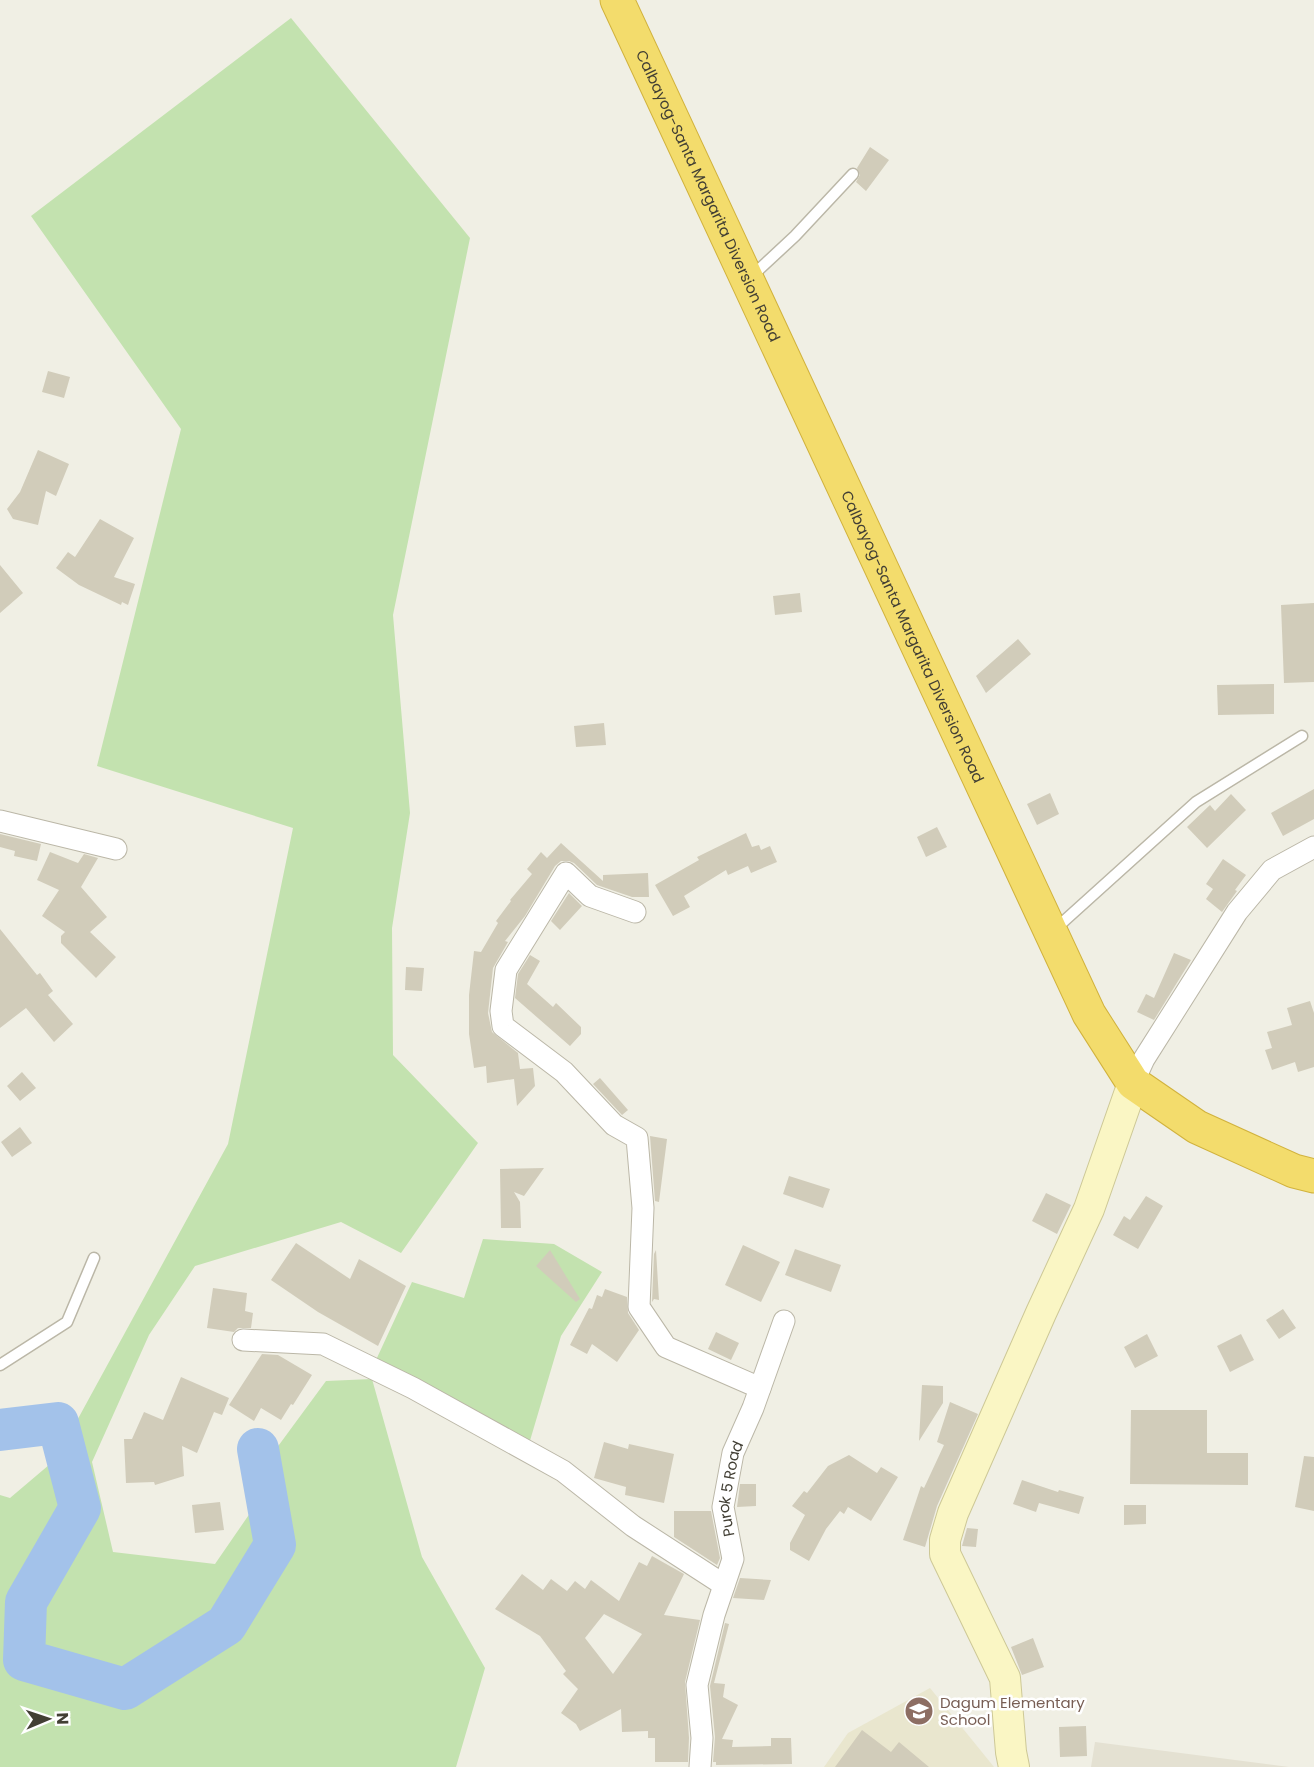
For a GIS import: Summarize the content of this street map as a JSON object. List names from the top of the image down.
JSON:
{
  "streets": {
    "highway": ["Calbayog-Santa Margarita Diversion Road"],
    "street": ["Purok 5 Road"]
  },
  "places": {
    "school or university": ["Dagum Elementary School"]
  },
  "north": "right"
}
